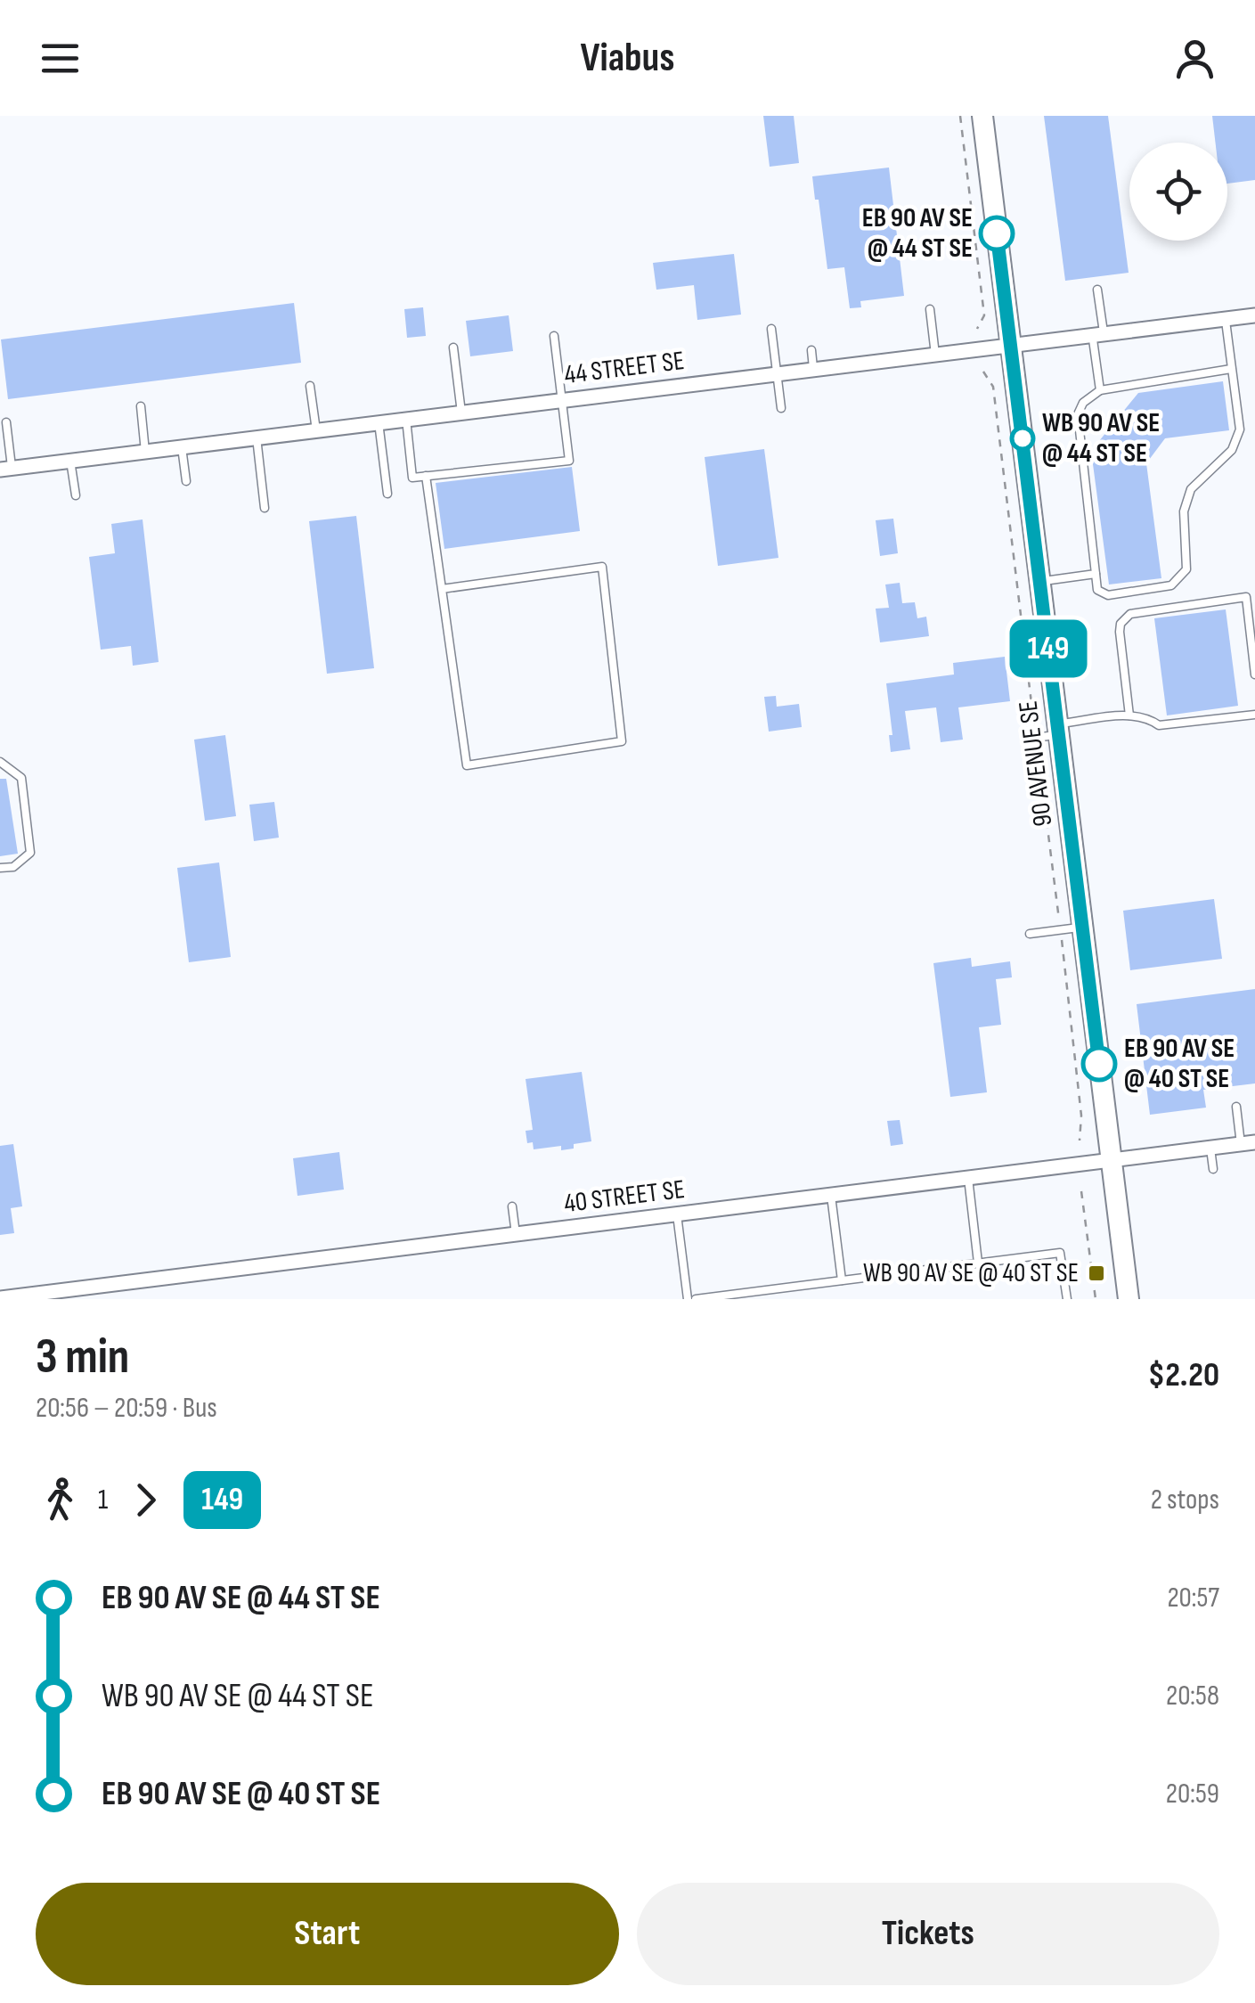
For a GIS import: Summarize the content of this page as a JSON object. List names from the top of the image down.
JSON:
{
  "streets": {
    "street": ["44 STREET SE", "90 AVENUE SE", "40 STREET SE"]
  },
  "crossings": [
    ["44 STREET SE", "90 AVENUE SE"],
    ["90 AVENUE SE", "40 STREET SE"]
  ],
  "places": {
    "other": ["EB 90 AV SE @ 44 ST SE", "WB 90 AV SE @ 44 ST SE", "EB 90 AV SE @ 40 ST SE"],
    "transit": ["WB 90 AV SE @ 40 ST SE"]
  },
  "lines": ["bus line 149"],
  "page": {
    "header": "Viabus",
    "on_map": "149",
    "heading": ["3 min", "20:56 – 20:59 · Bus", "$2.20"],
    "legs": ["1", "149", "2 stops"],
    "list": [
      {
        "name": "EB 90 AV SE @ 44 ST SE",
        "value": "20:57"
      },
      {
        "name": "WB 90 AV SE @ 44 ST SE",
        "value": "20:58"
      },
      {
        "name": "EB 90 AV SE @ 40 ST SE",
        "value": "20:59"
      }
    ],
    "buttons": ["Start", "Tickets"]
  }
}
